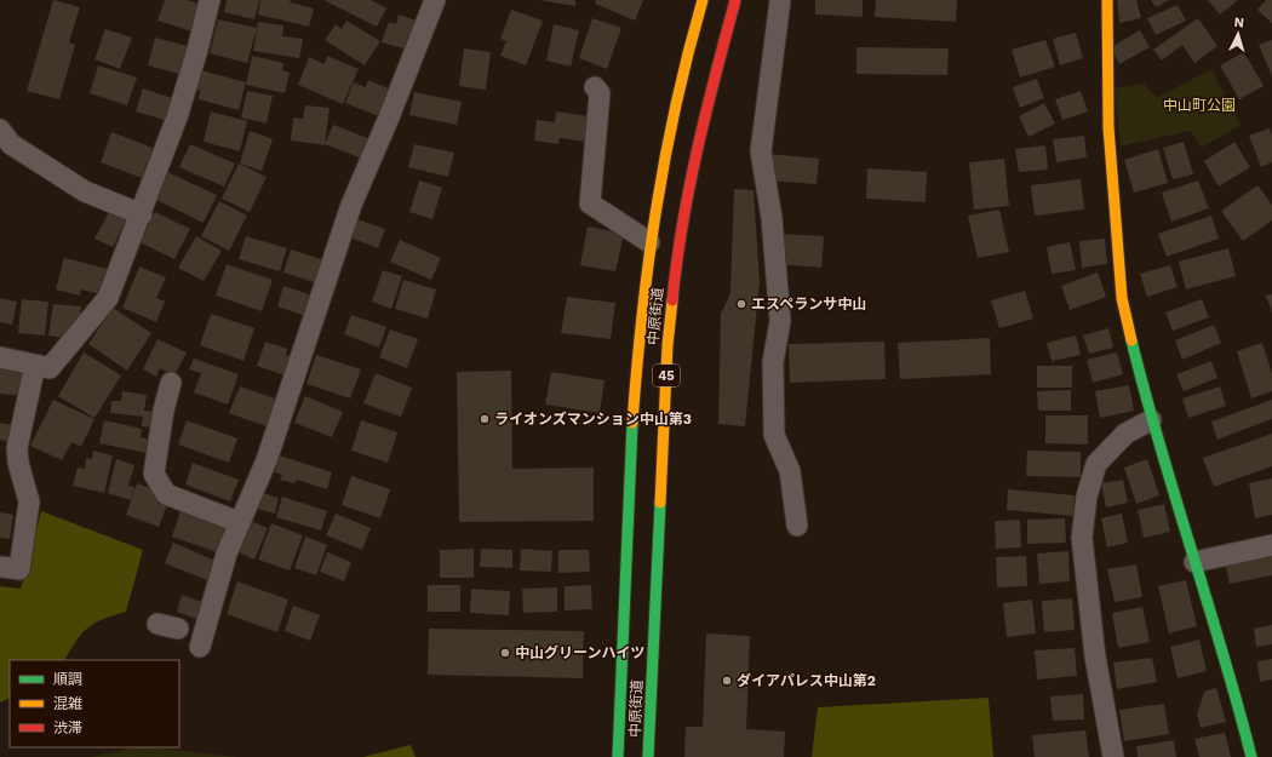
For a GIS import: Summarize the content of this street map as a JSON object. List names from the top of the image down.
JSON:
{
  "streets": {
    "main road": ["中原街道", "45"]
  },
  "parks": ["中山町公園"],
  "places": [
    "エスペランサ中山",
    "ライオンズマンション中山第3",
    "中山グリーンハイツ",
    "ダイアパレス中山第2"
  ],
  "legend": ["順調", "混雑", "渋滞"],
  "north": "top"
}
